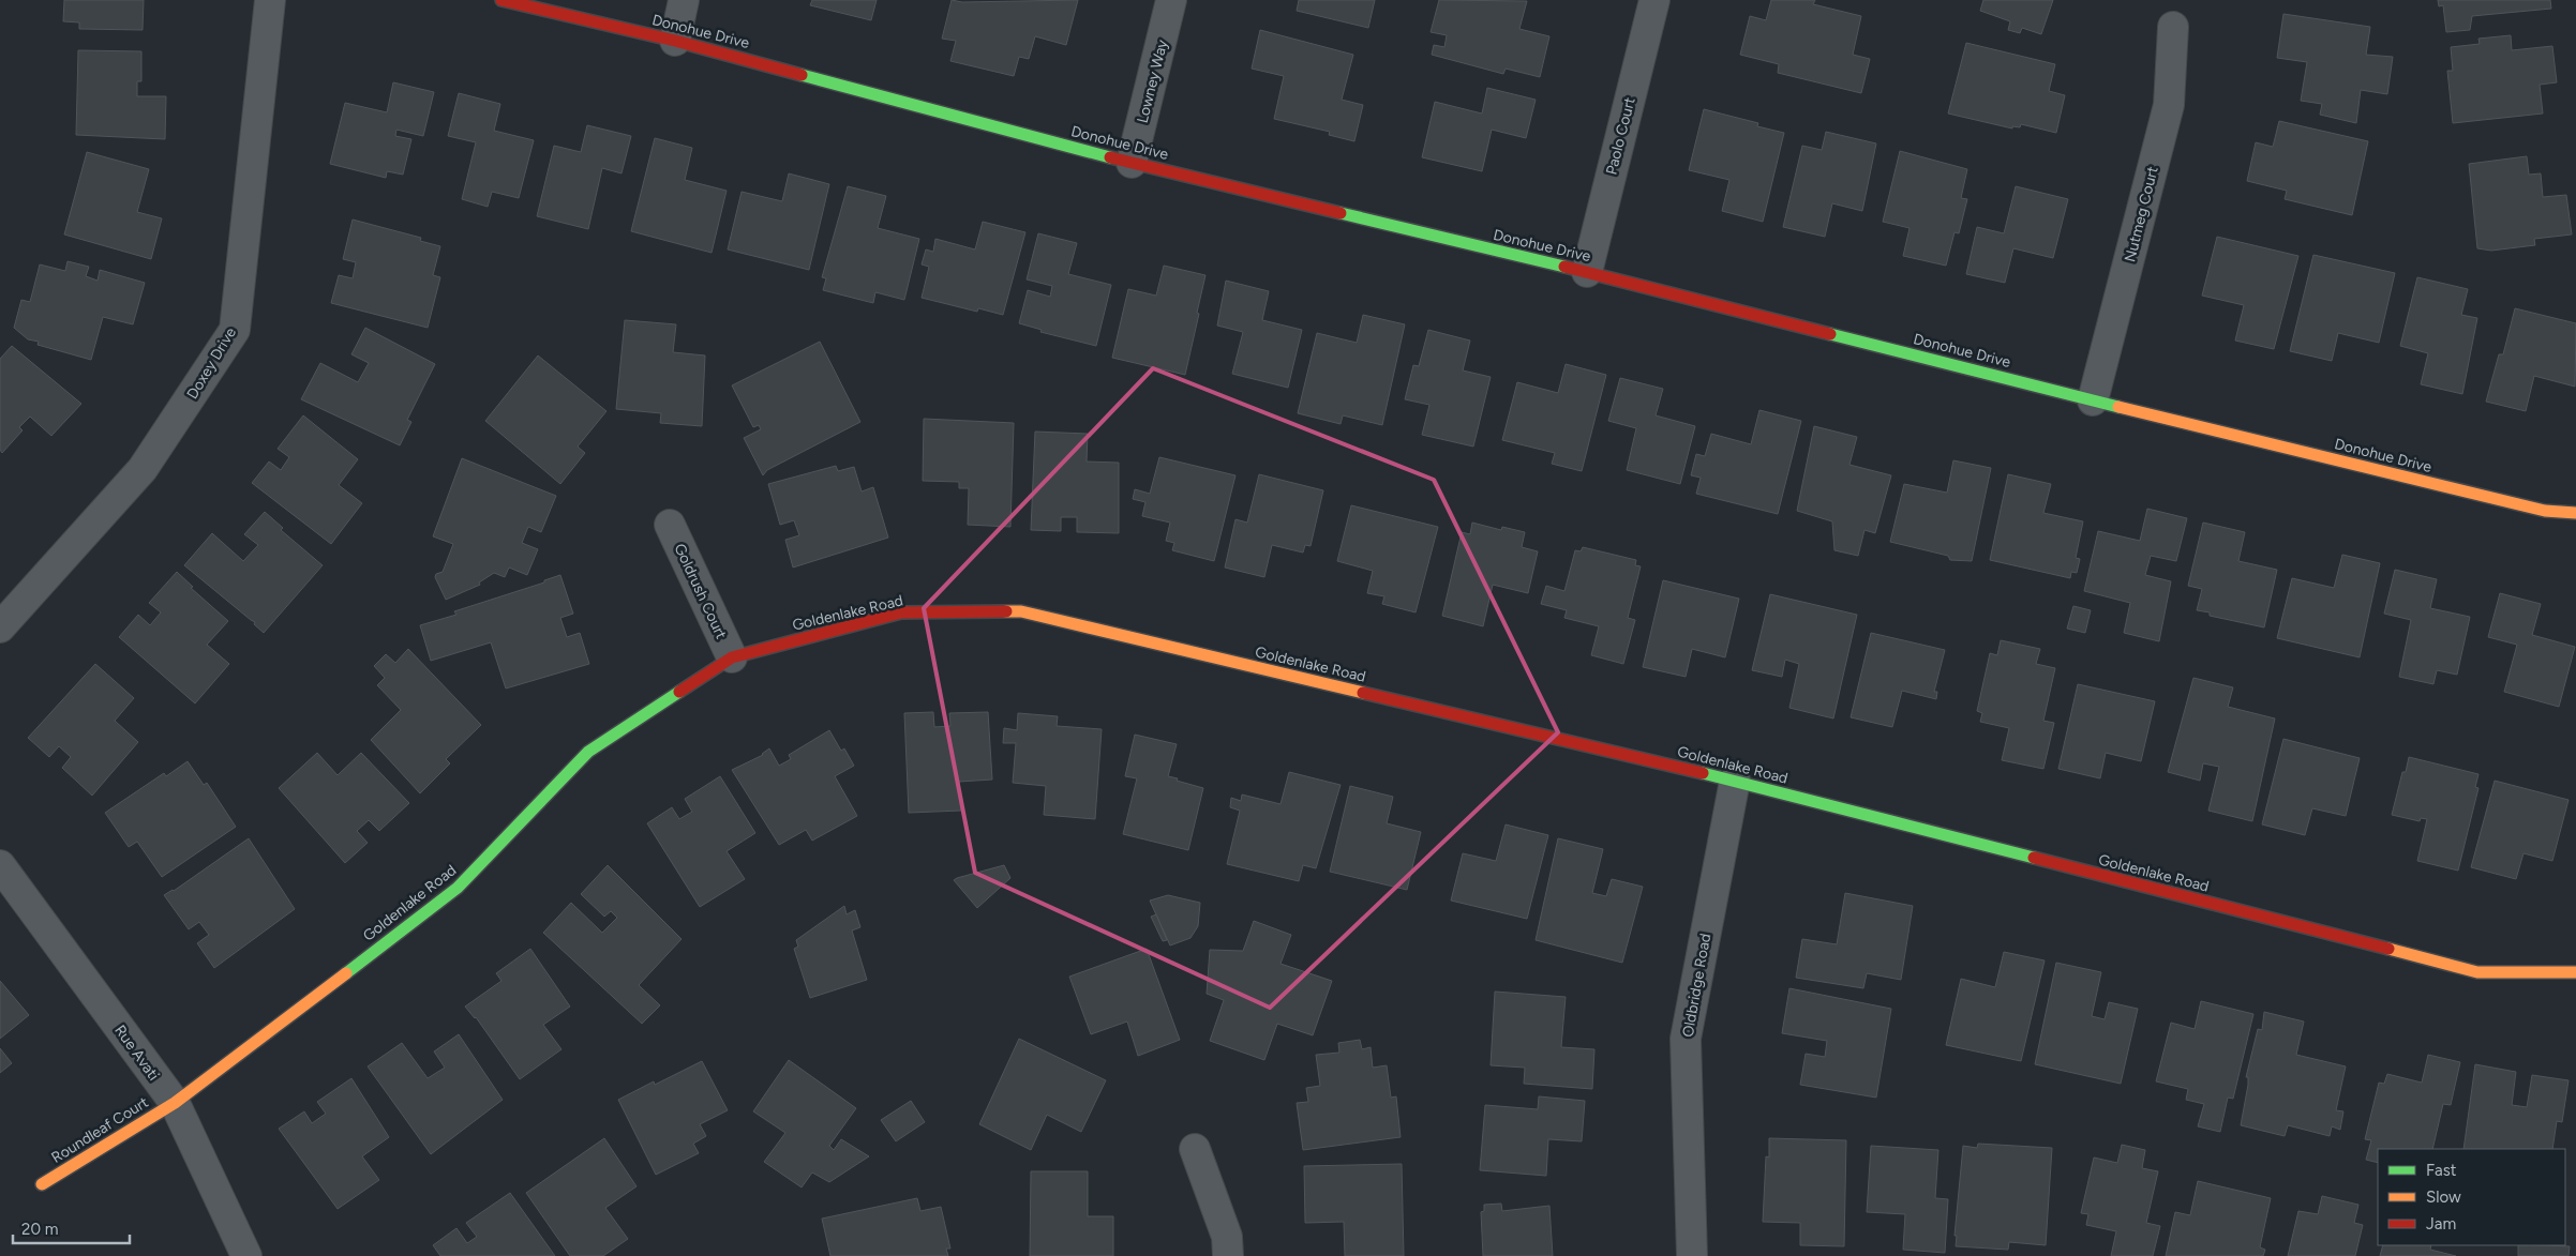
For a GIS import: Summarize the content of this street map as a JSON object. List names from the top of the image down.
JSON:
{
  "streets": {
    "street": [
      "Donohue Drive",
      "Lowney Way",
      "Paolo Court",
      "Nutmeg Court",
      "Doxey Drive",
      "Goldrush Court",
      "Goldenlake Road",
      "Oldbridge Road",
      "Rue Avati",
      "Roundleaf Court"
    ]
  },
  "crossings": [
    ["Donohue Drive", "Lowney Way"],
    ["Donohue Drive", "Paolo Court"],
    ["Donohue Drive", "Nutmeg Court"],
    ["Goldrush Court", "Goldenlake Road"],
    ["Goldenlake Road", "Oldbridge Road"],
    ["Goldenlake Road", "Rue Avati"],
    ["Goldenlake Road", "Roundleaf Court"],
    ["Rue Avati", "Roundleaf Court"]
  ],
  "legend": ["Fast", "Slow", "Jam"],
  "scale_bar": "20 m"
}
